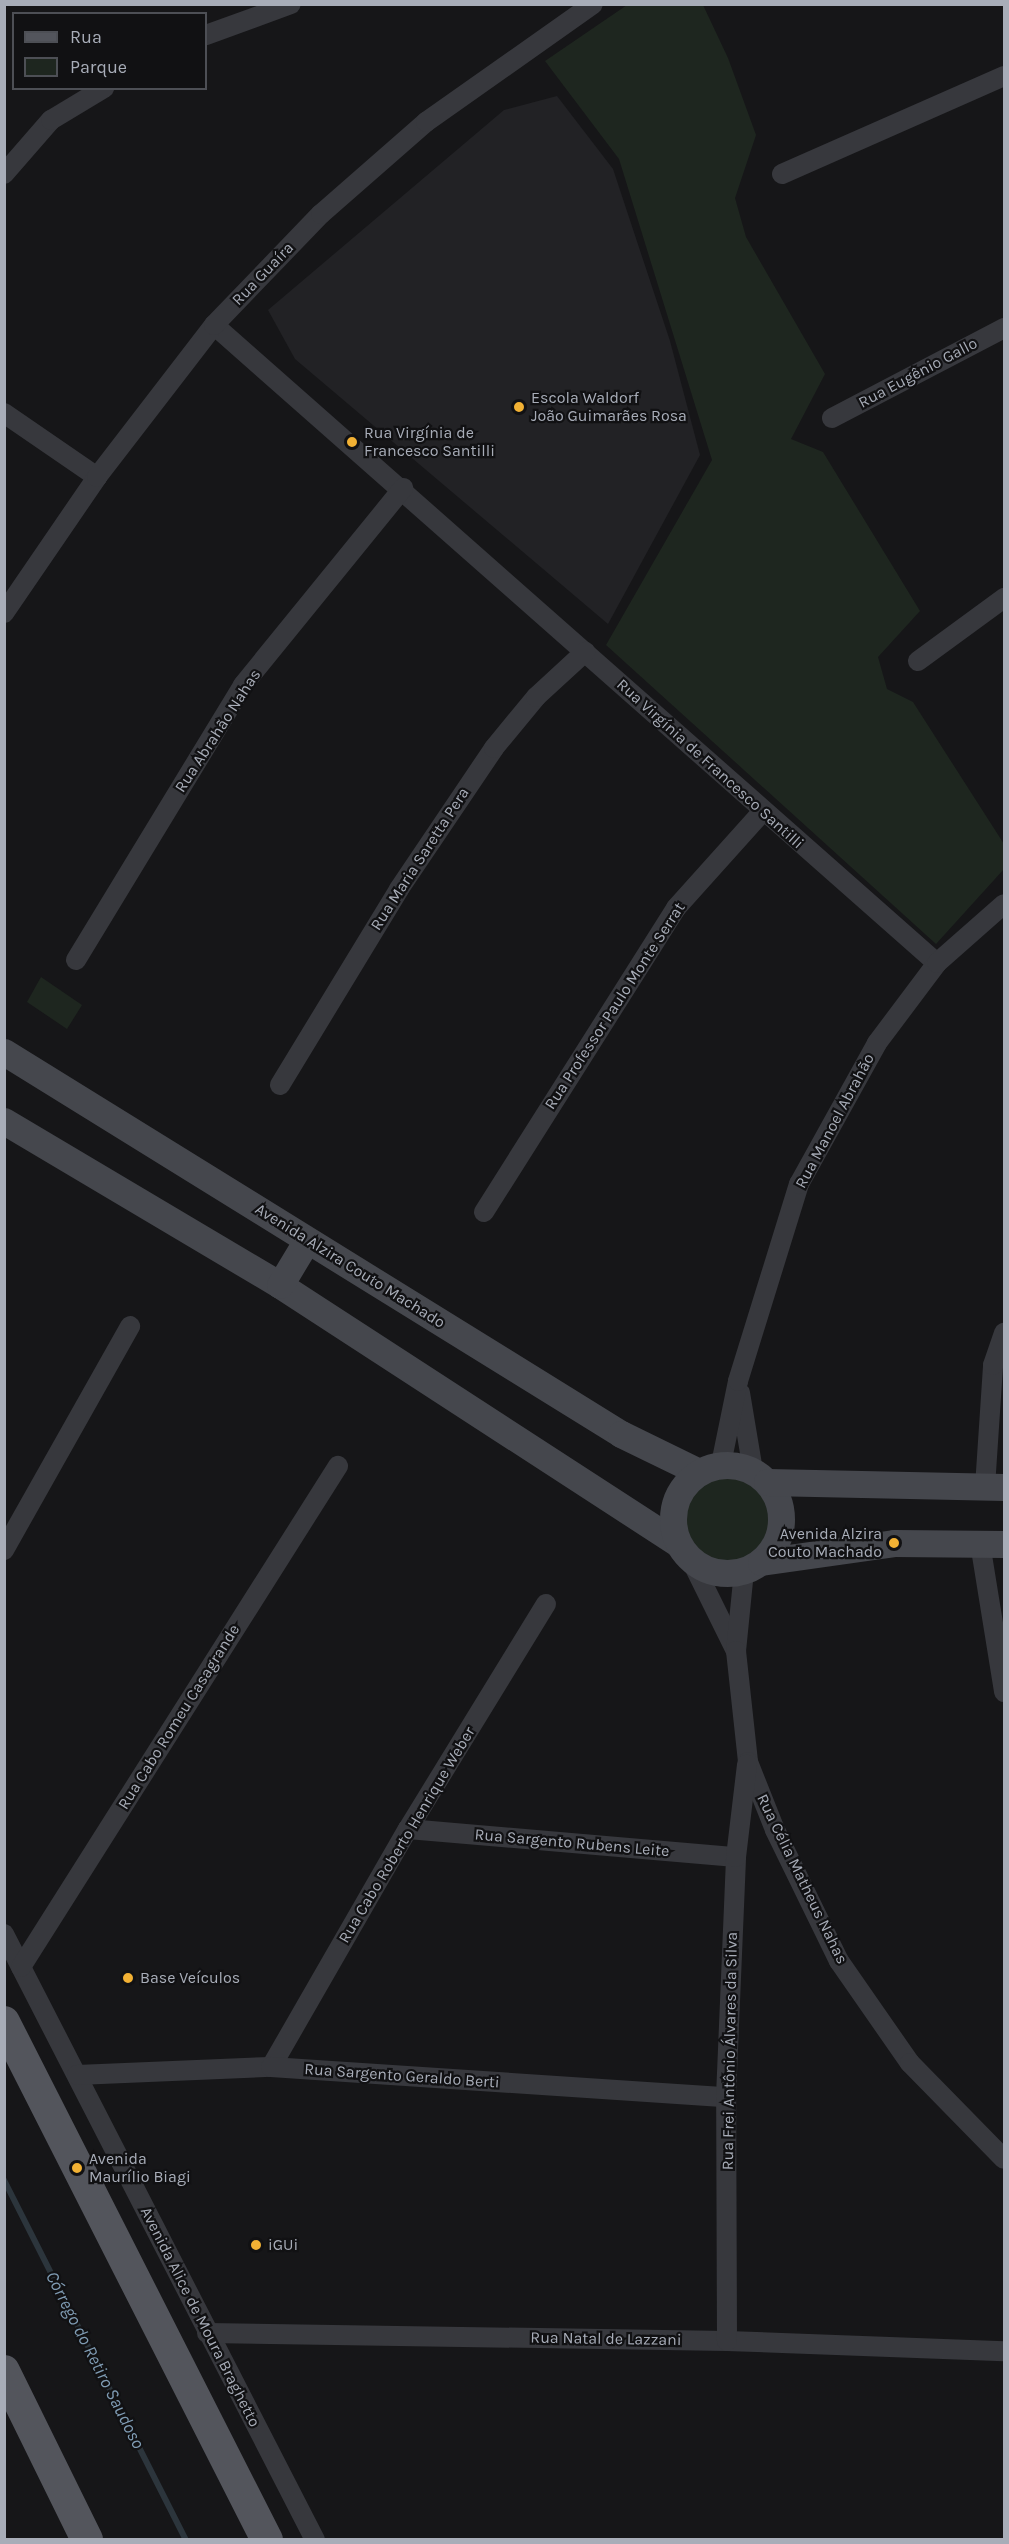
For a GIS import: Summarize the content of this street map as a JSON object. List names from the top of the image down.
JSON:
{
  "streets": {
    "street": [
      "Rua Guaíra",
      "Rua Eugênio Gallo",
      "Rua Abrahão Nahas",
      "Rua Virgínia de Francesco Santilli",
      "Rua Maria Saretta Pera",
      "Rua Professor Paulo Monte Serrat",
      "Rua Manoel Abrahão",
      "Avenida Alzira Couto Machado",
      "Rua Cabo Romeu Casagrande",
      "Rua Cabo Roberto Henrique Weber",
      "Rua Sargento Rubens Leite",
      "Rua Célia Matheus Nahas",
      "Rua Frei Antônio Álvares da Silva",
      "Rua Sargento Geraldo Berti",
      "Avenida Alice de Moura Braghetto",
      "Rua Natal de Lazzani"
    ]
  },
  "crossings": [
    ["Rua Guaíra", "Rua Virgínia de Francesco Santilli"],
    ["Rua Abrahão Nahas", "Rua Virgínia de Francesco Santilli"],
    ["Rua Virgínia de Francesco Santilli", "Rua Maria Saretta Pera"],
    ["Rua Virgínia de Francesco Santilli", "Rua Professor Paulo Monte Serrat"],
    ["Rua Virgínia de Francesco Santilli", "Rua Manoel Abrahão"],
    ["Rua Manoel Abrahão", "Avenida Alzira Couto Machado"],
    ["Rua Manoel Abrahão", "Rua Célia Matheus Nahas"],
    ["Avenida Alzira Couto Machado", "Rua Célia Matheus Nahas"],
    ["Rua Cabo Romeu Casagrande", "Avenida Alice de Moura Braghetto"],
    ["Rua Cabo Roberto Henrique Weber", "Rua Sargento Rubens Leite"],
    ["Rua Cabo Roberto Henrique Weber", "Rua Sargento Geraldo Berti"],
    ["Rua Sargento Rubens Leite", "Rua Frei Antônio Álvares da Silva"],
    ["Rua Célia Matheus Nahas", "Rua Frei Antônio Álvares da Silva"],
    ["Rua Frei Antônio Álvares da Silva", "Rua Sargento Geraldo Berti"],
    ["Rua Frei Antônio Álvares da Silva", "Rua Natal de Lazzani"],
    ["Rua Sargento Geraldo Berti", "Avenida Alice de Moura Braghetto"],
    ["Avenida Alice de Moura Braghetto", "Rua Natal de Lazzani"]
  ],
  "water": ["Córrego do Retiro Saudoso"],
  "places": [
    "Escola Waldorf João Guimarães Rosa",
    "Rua Virgínia de Francesco Santilli",
    "Avenida Alzira Couto Machado",
    "Base Veículos",
    "Avenida Maurílio Biagi",
    "iGUi"
  ],
  "legend": ["Rua", "Parque"]
}
